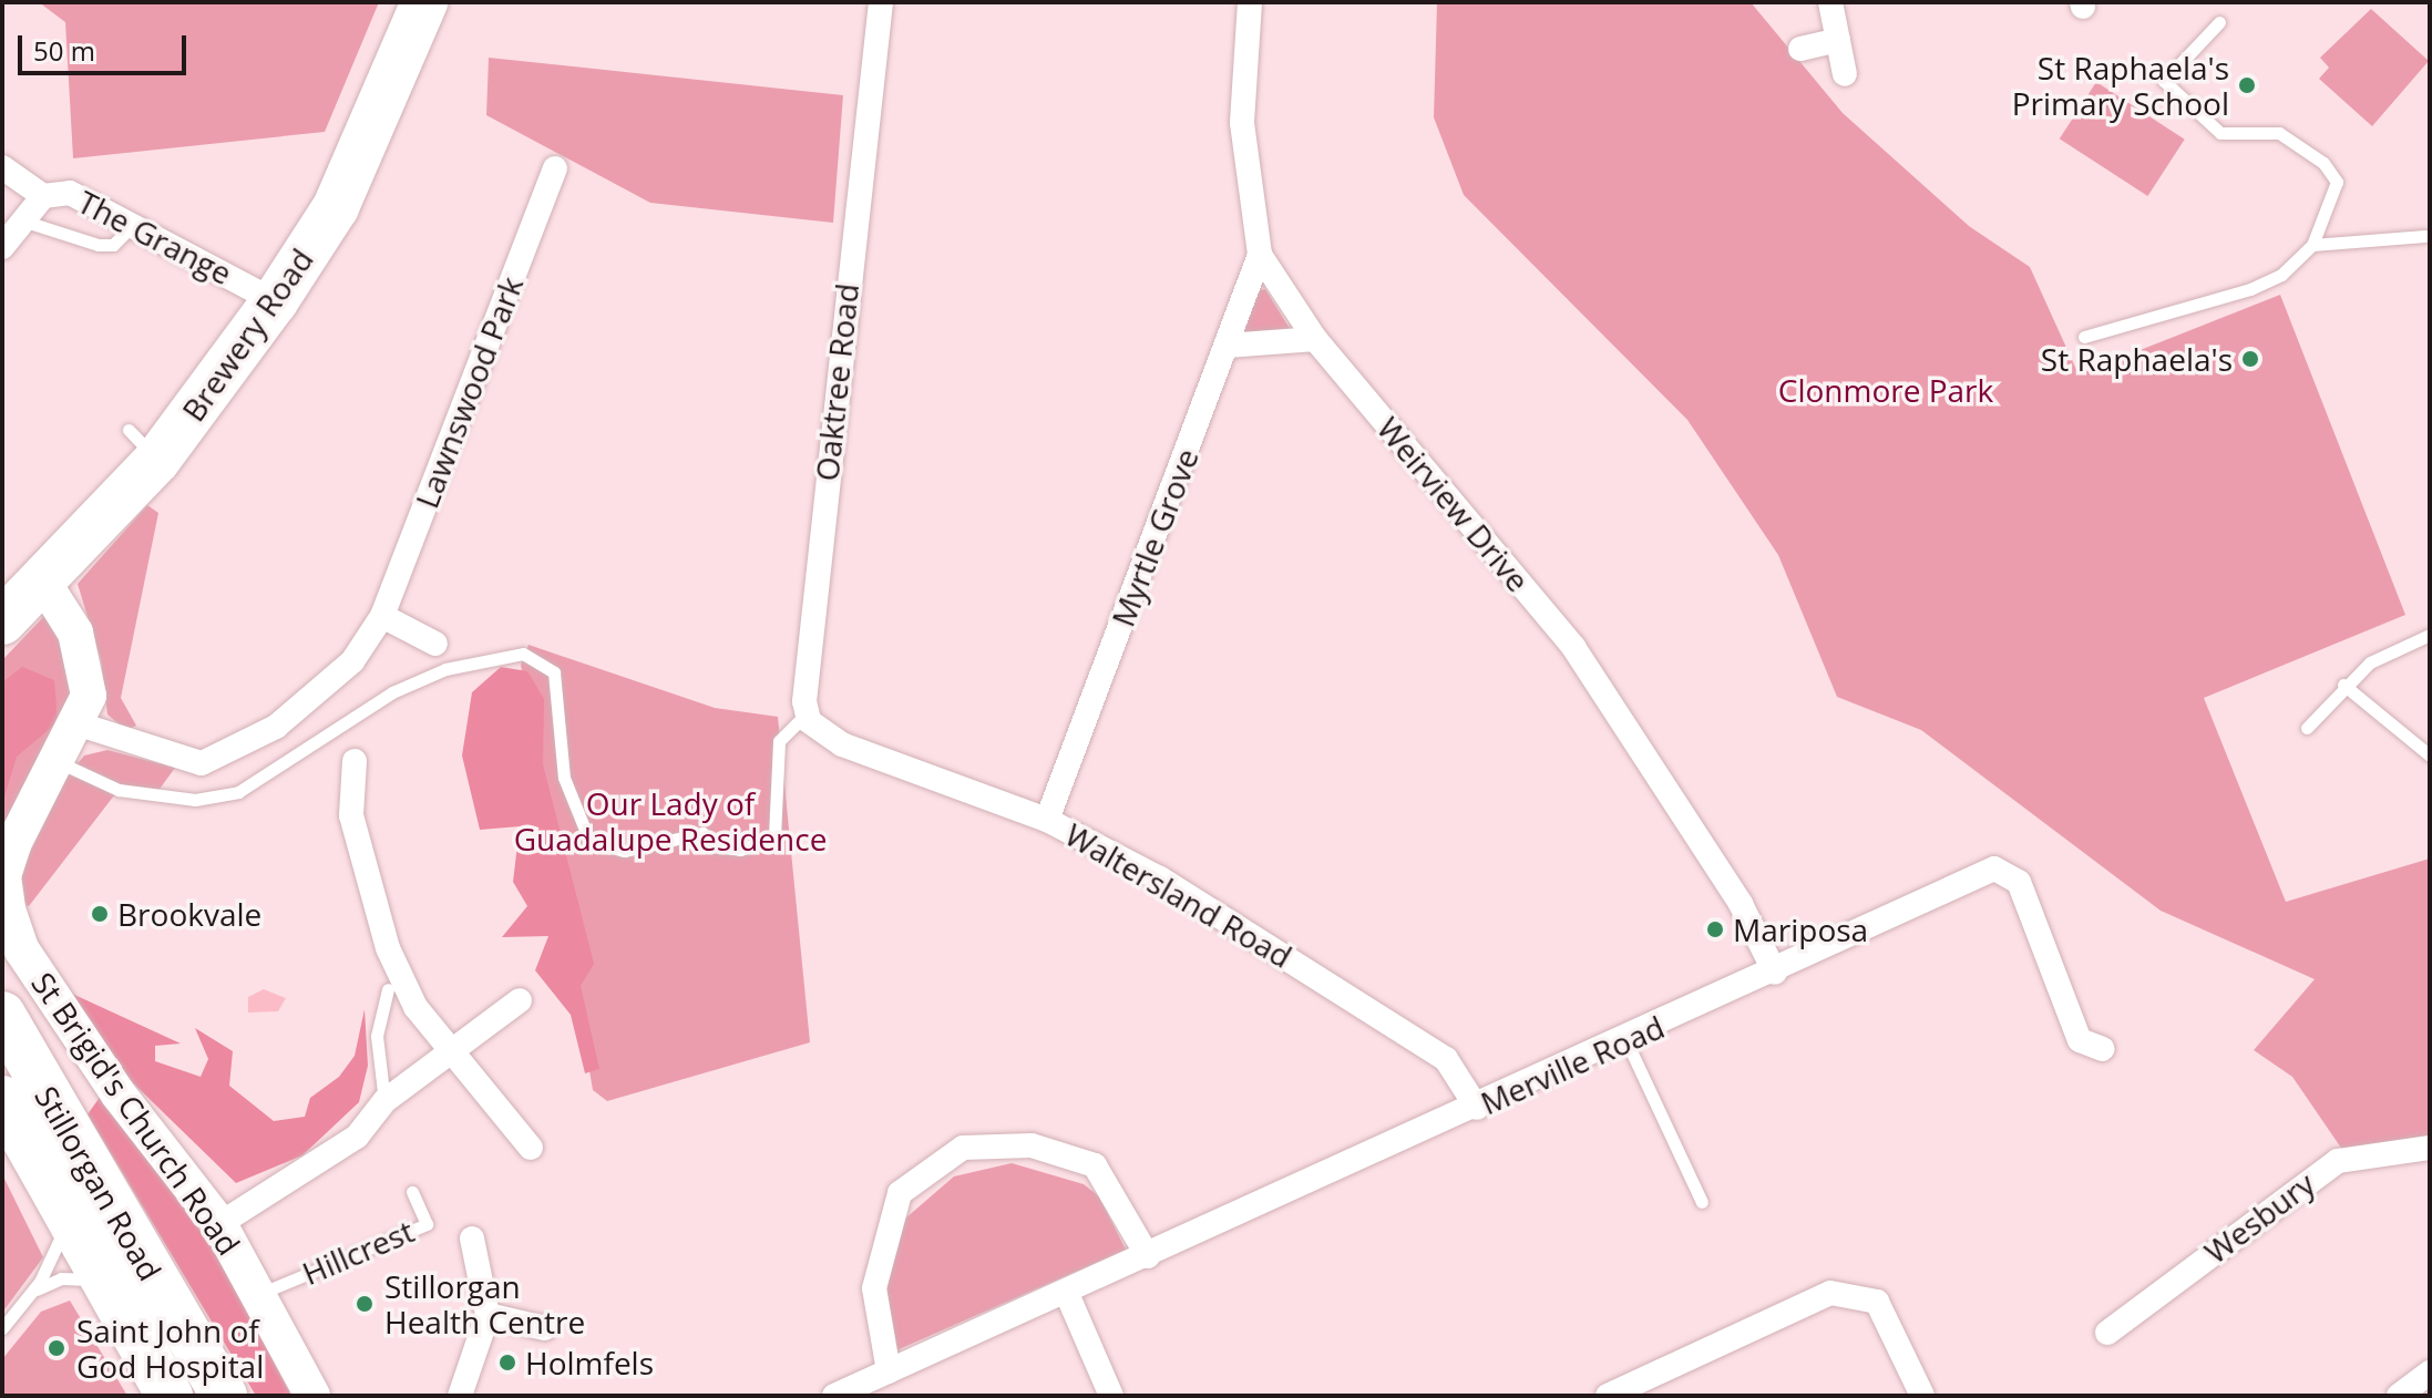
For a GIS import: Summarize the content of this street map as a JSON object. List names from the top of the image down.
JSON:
{
  "streets": {
    "highway": ["Brewery Road", "Stillorgan Road"],
    "street": [
      "The Grange",
      "Oaktree Road",
      "Lawnswood Park",
      "Weirview Drive",
      "Myrtle Grove",
      "Waltersland Road",
      "Merville Road",
      "St Brigid's Church Road",
      "Wesbury"
    ],
    "lane": ["Hillcrest"]
  },
  "crossings": [
    ["The Grange", "Brewery Road"],
    ["Brewery Road", "St Brigid's Church Road"],
    ["Oaktree Road", "Waltersland Road"],
    ["Lawnswood Park", "St Brigid's Church Road"],
    ["Weirview Drive", "Myrtle Grove"],
    ["Weirview Drive", "Merville Road"],
    ["Myrtle Grove", "Waltersland Road"],
    ["Waltersland Road", "Merville Road"],
    ["St Brigid's Church Road", "Hillcrest"]
  ],
  "parks": ["Clonmore Park", "Our Lady of Guadalupe Residence"],
  "places": [
    "St Raphaela's Primary School",
    "St Raphaela's",
    "Brookvale",
    "Mariposa",
    "Stillorgan Health Centre",
    "Saint John of God Hospital",
    "Holmfels"
  ],
  "scale_bar": "50 m"
}
